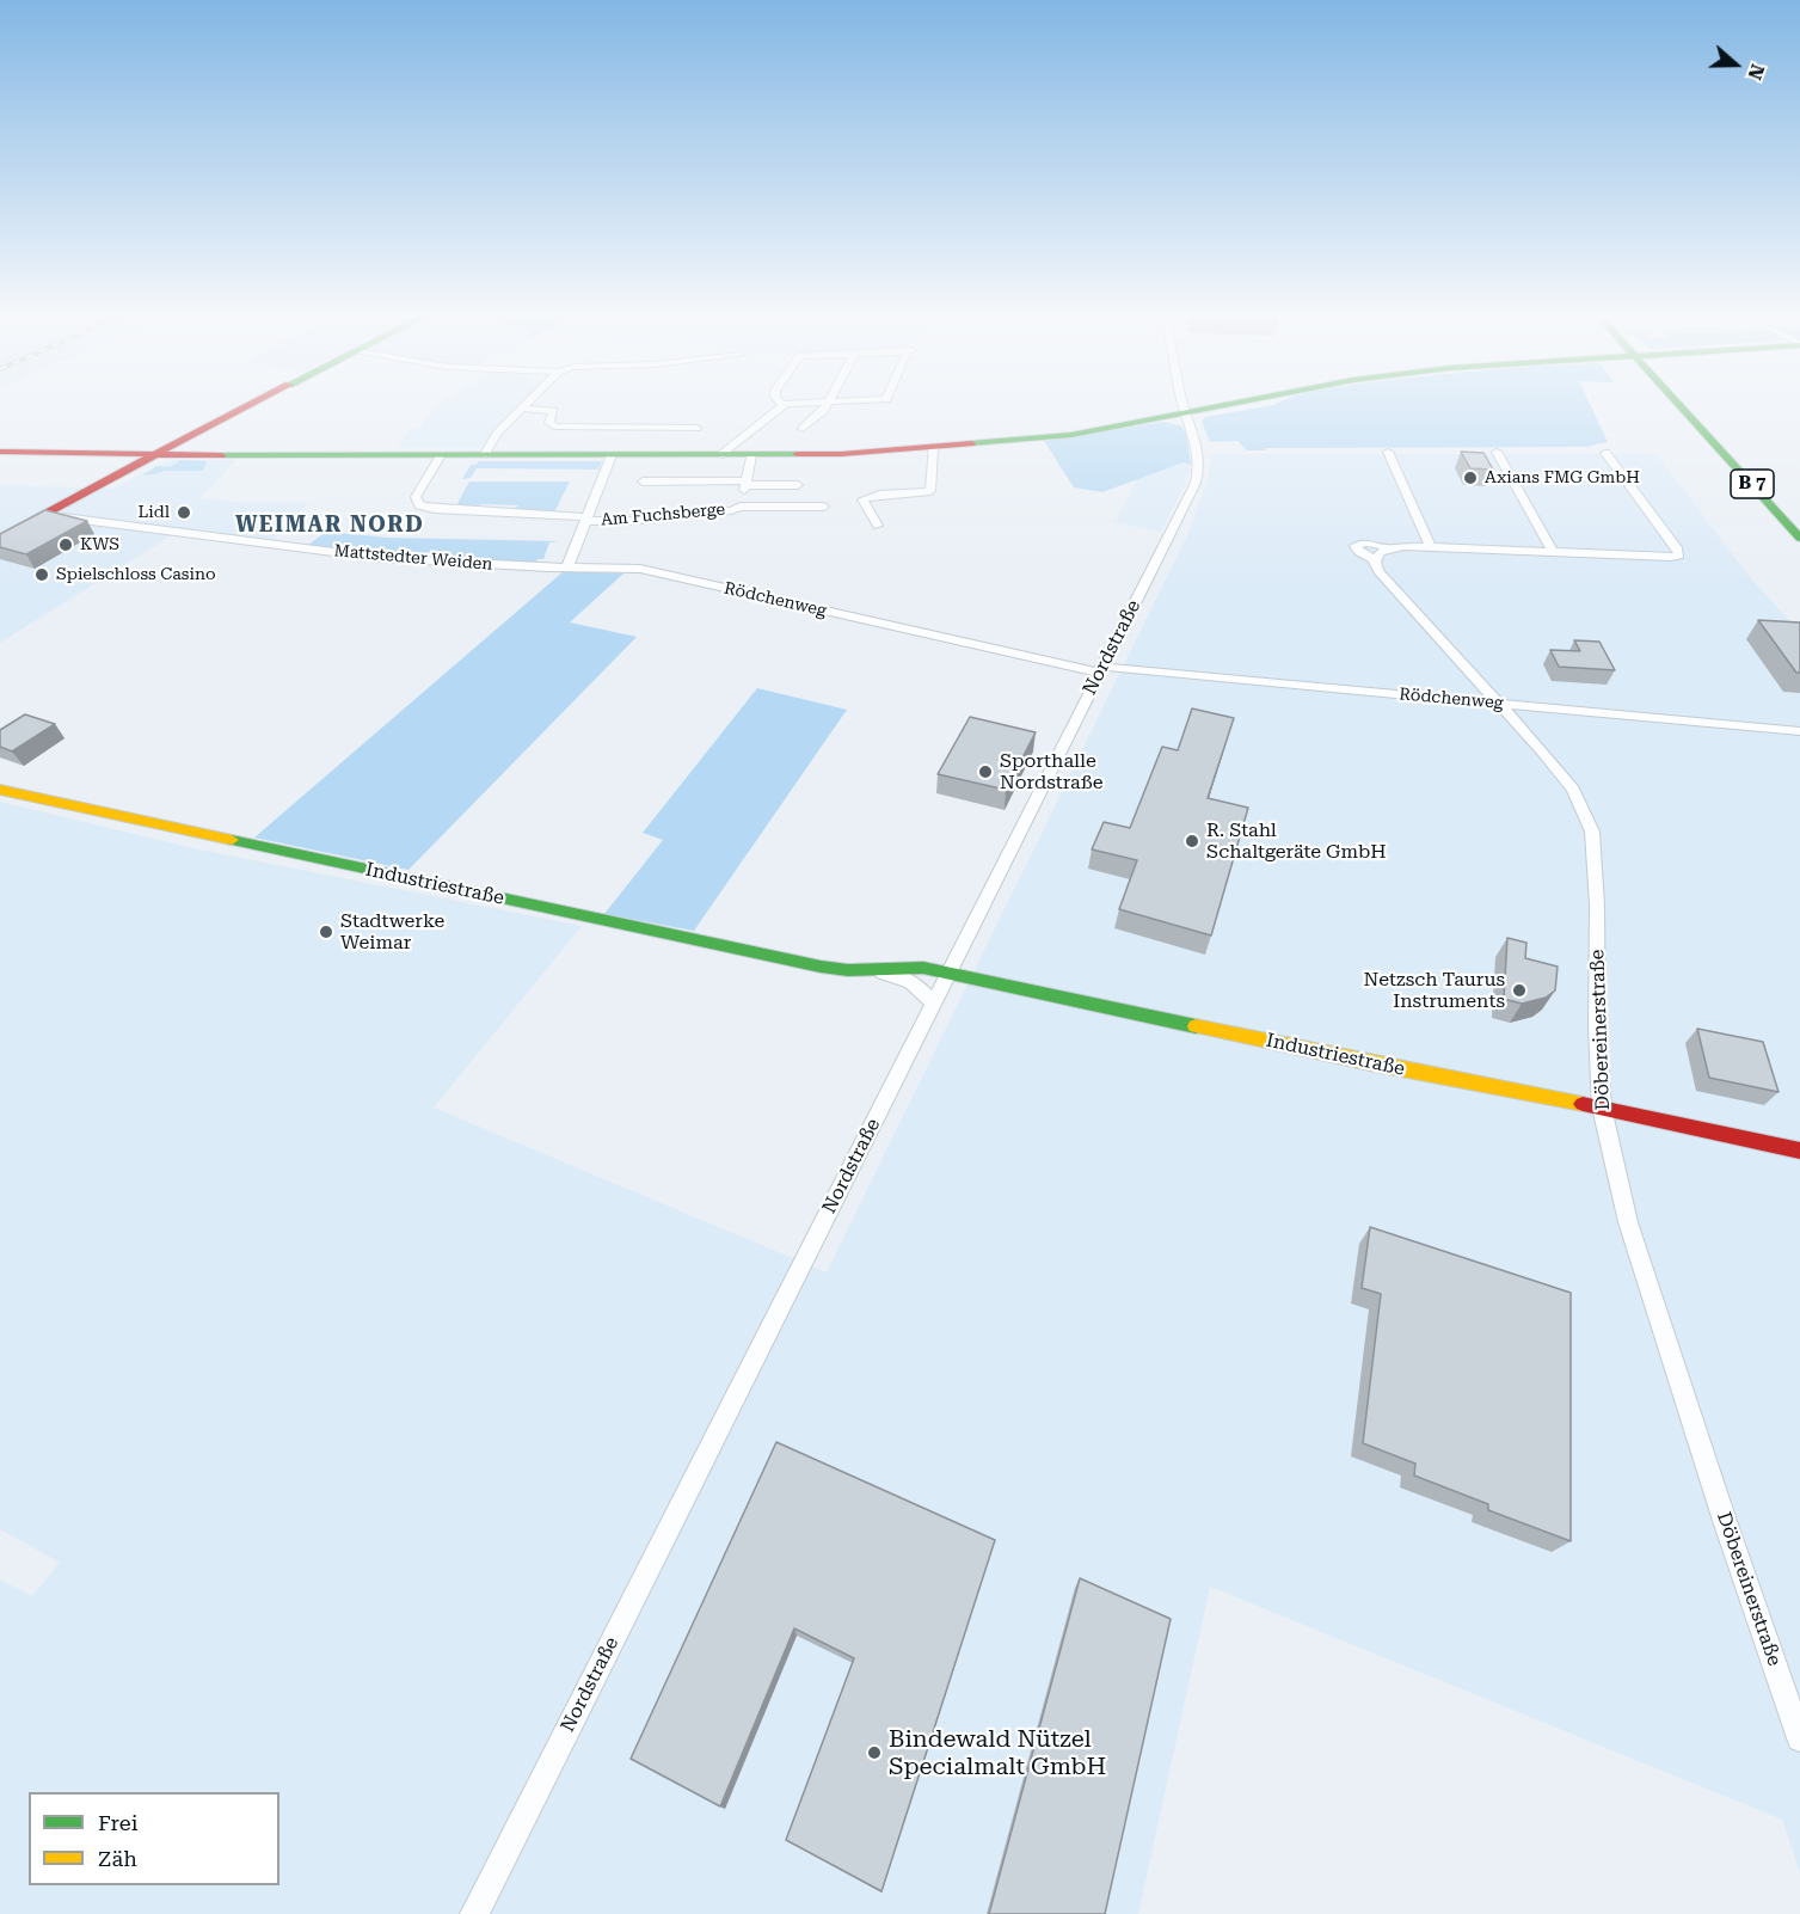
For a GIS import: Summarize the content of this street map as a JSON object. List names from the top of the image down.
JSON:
{
  "streets": {
    "street": [
      "B 7",
      "Am Fuchsberge",
      "Mattstedter Weiden",
      "Rödchenweg",
      "Nordstraße",
      "Industriestraße",
      "Döbereinerstraße"
    ]
  },
  "crossings": [
    ["Mattstedter Weiden", "Rödchenweg"],
    ["Rödchenweg", "Nordstraße"],
    ["Rödchenweg", "Döbereinerstraße"],
    ["Nordstraße", "Industriestraße"],
    ["Industriestraße", "Döbereinerstraße"]
  ],
  "districts": ["WEIMAR NORD"],
  "places": [
    "Axians FMG GmbH",
    "Lidl",
    "KWS",
    "Spielschloss Casino",
    "Sporthalle Nordstraße",
    "R. Stahl Schaltgeräte GmbH",
    "Stadtwerke Weimar",
    "Netzsch Taurus Instruments",
    "Bindewald Nützel Specialmalt GmbH"
  ],
  "legend": ["Frei", "Zäh"],
  "north": "right"
}
